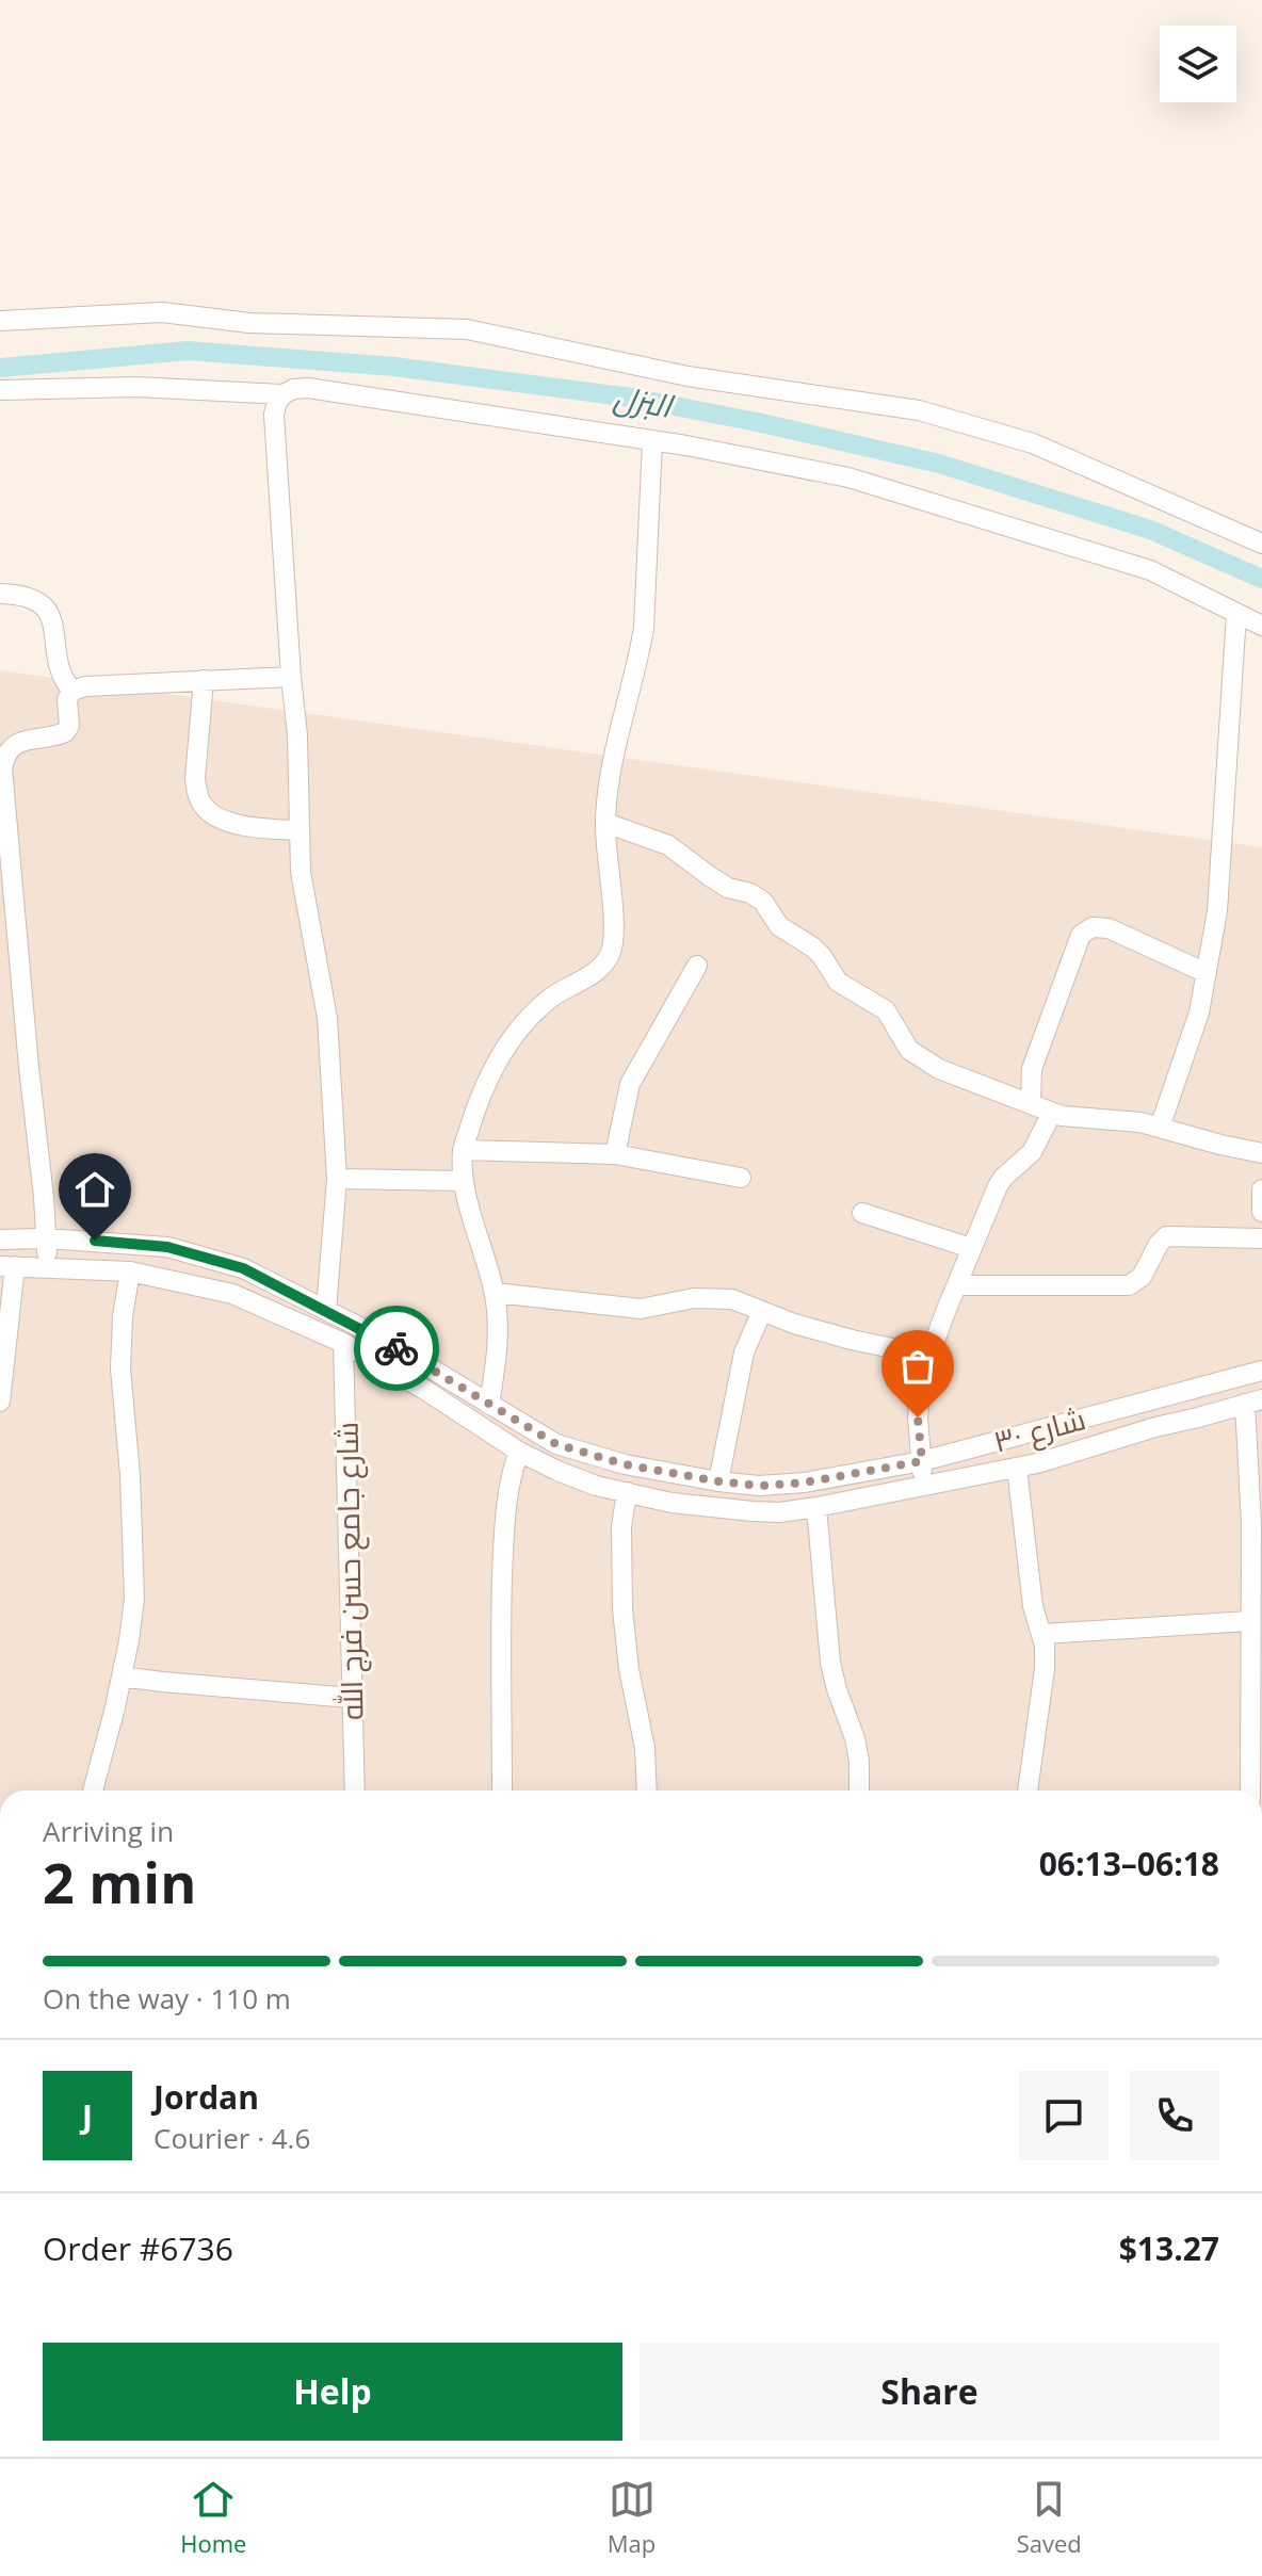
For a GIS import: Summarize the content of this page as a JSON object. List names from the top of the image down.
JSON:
{
  "streets": {
    "street": ["شارع ٣٠", "شارع جامع حسن فرج الله"]
  },
  "crossings": [
    ["شارع ٣٠", "شارع جامع حسن فرج الله"]
  ],
  "water": ["البزل"],
  "page": {
    "heading": ["2 min", "Arriving in", "06:13–06:18"],
    "panel": [
      "Jordan",
      "Courier · 4.6",
      "Order #6736",
      "$13.27"
    ],
    "bar": "On the way · 110 m",
    "round": "J",
    "buttons": ["Help", "Share"],
    "tabs": ["Home", "Map", "Saved"]
  }
}
